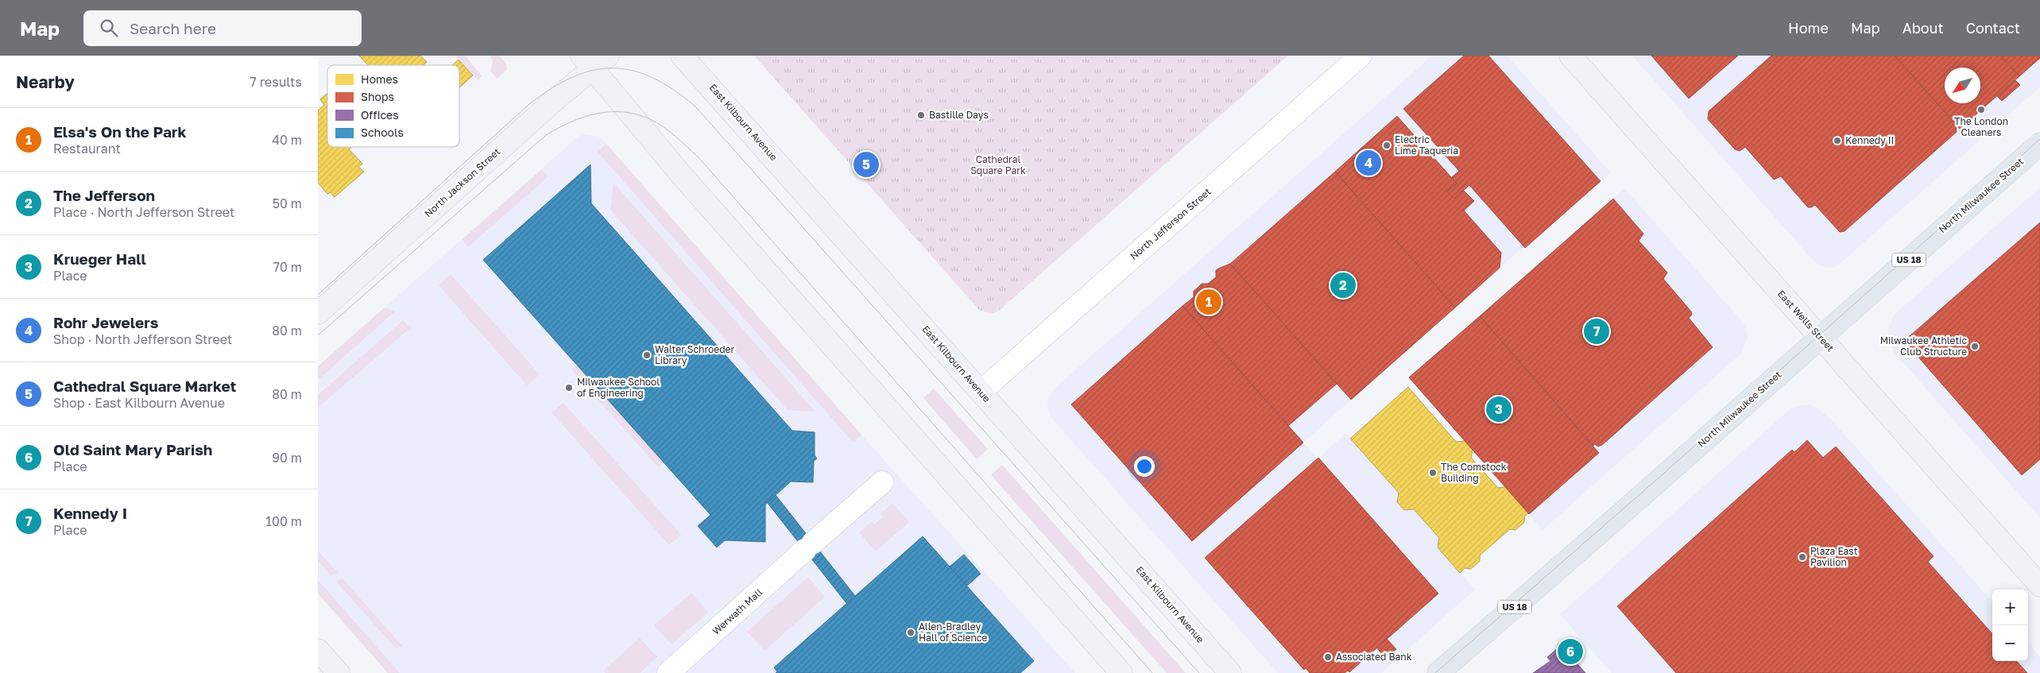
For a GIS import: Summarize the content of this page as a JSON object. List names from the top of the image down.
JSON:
{
  "streets": {
    "main road": ["North Milwaukee Street", "US 18"],
    "street": [
      "East Kilbourn Avenue",
      "North Jackson Street",
      "North Jefferson Street",
      "East Wells Street",
      "Werwath Mall"
    ]
  },
  "crossings": [
    ["East Kilbourn Avenue", "North Jefferson Street"],
    ["North Milwaukee Street", "East Wells Street"]
  ],
  "parks": ["Cathedral Square Park"],
  "places": [
    "The London Cleaners",
    "Bastille Days",
    "Kennedy II",
    "Electric Lime Taqueria",
    "Milwaukee Athletic Club Structure",
    "Walter Schroeder Library",
    "Milwaukee School of Engineering",
    "The Comstock Building",
    "Plaza East Pavilion",
    "Allen-Bradley Hall of Science",
    "Associated Bank"
  ],
  "legend": [
    "Homes",
    "Shops",
    "Offices",
    "Schools"
  ],
  "north": "bottom left",
  "page": {
    "header": "Map",
    "search": "Search here",
    "nav": [
      "Home",
      "Map",
      "About",
      "Contact"
    ],
    "heading": ["Nearby", "7 results"],
    "list": [
      {
        "mark": "1",
        "name": "Elsa's On the Park",
        "note": "Restaurant",
        "value": "40 m"
      },
      {
        "mark": "2",
        "name": "The Jefferson",
        "note": "Place · North Jefferson Street",
        "value": "50 m"
      },
      {
        "mark": "3",
        "name": "Krueger Hall",
        "note": "Place",
        "value": "70 m"
      },
      {
        "mark": "4",
        "name": "Rohr Jewelers",
        "note": "Shop · North Jefferson Street",
        "value": "80 m"
      },
      {
        "mark": "5",
        "name": "Cathedral Square Market",
        "note": "Shop · East Kilbourn Avenue",
        "value": "80 m"
      },
      {
        "mark": "6",
        "name": "Old Saint Mary Parish",
        "note": "Place",
        "value": "90 m"
      },
      {
        "mark": "7",
        "name": "Kennedy I",
        "note": "Place",
        "value": "100 m"
      }
    ],
    "pins": [
      "4",
      "5",
      "2",
      "1",
      "7",
      "3",
      "6"
    ],
    "map_buttons": ["+", "−"]
  }
}
